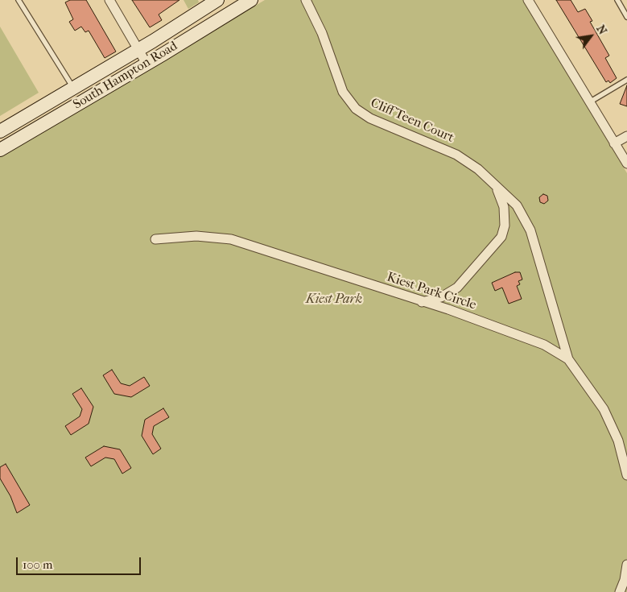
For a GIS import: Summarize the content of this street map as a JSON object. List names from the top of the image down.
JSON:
{
  "streets": {
    "main road": ["South Hampton Road"],
    "street": ["Cliff Teen Court", "Kiest Park Circle"]
  },
  "crossings": [
    ["Cliff Teen Court", "Kiest Park Circle"]
  ],
  "parks": ["Kiest Park"],
  "scale_bar": "100 m",
  "north": "top right"
}
